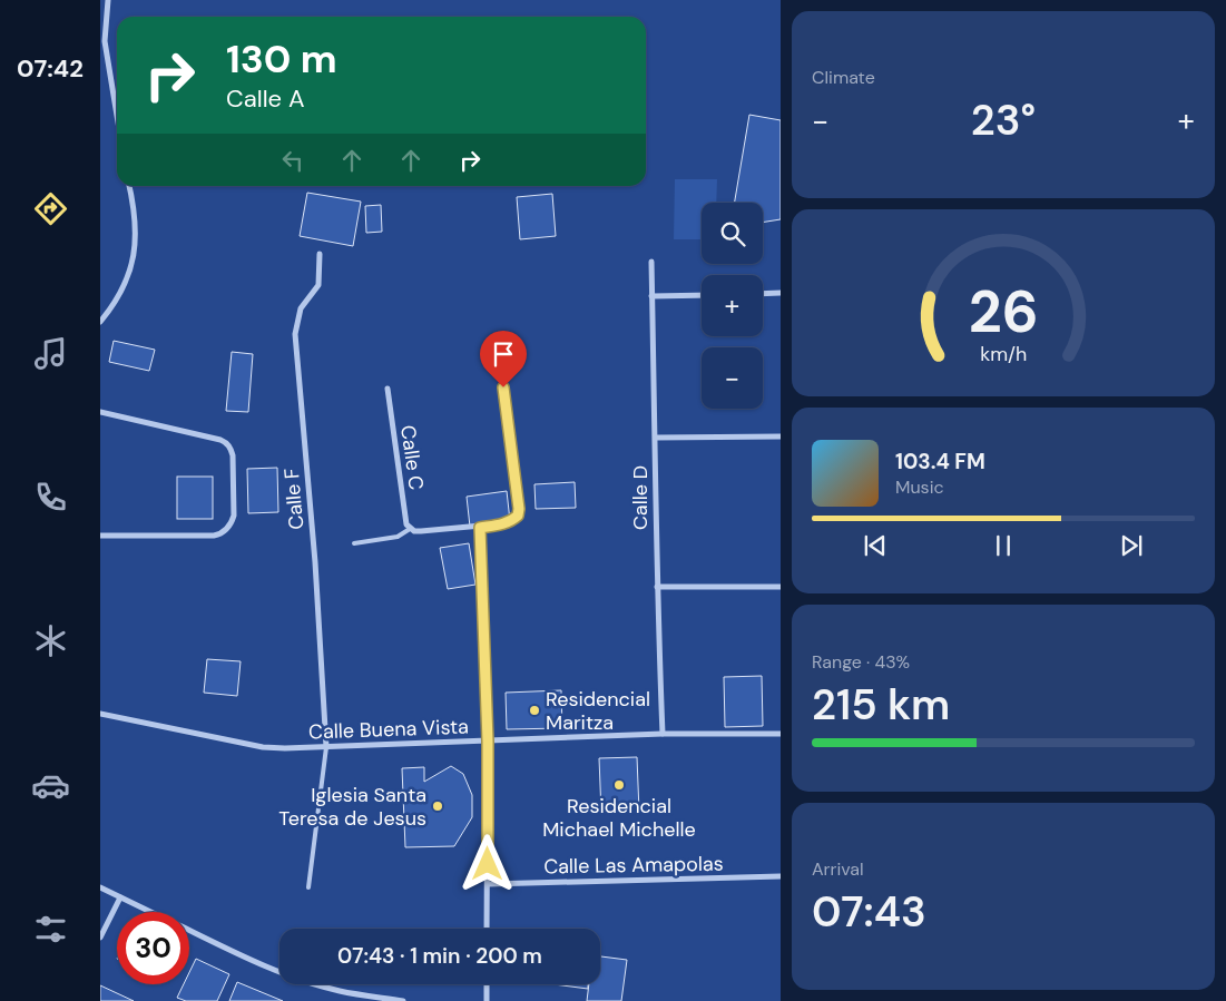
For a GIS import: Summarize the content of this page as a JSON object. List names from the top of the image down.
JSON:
{
  "streets": {
    "street": [
      "Calle C",
      "Calle D",
      "Calle F",
      "Calle Buena Vista",
      "Calle Las Amapolas"
    ]
  },
  "crossings": [
    ["Calle D", "Calle Buena Vista"],
    ["Calle F", "Calle Buena Vista"]
  ],
  "places": ["Residencial Maritza", "Residencial Michael Michelle", "Iglesia Santa Teresa de Jesus"],
  "page": {
    "tabs": "07:42",
    "tile": [
      "Climate",
      ["Range · 43%", "215 km"],
      ["Arrival", "07:43"]
    ],
    "turn": ["130 m", "Calle A"],
    "heat": ["−", "23°", "+"],
    "map_buttons": ["+", "−"],
    "song": ["103.4 FM", "Music"],
    "limit": "30",
    "trip": "07:43 · 1 min · 200 m",
    "gauge": ["26", "km/h"]
  }
}
